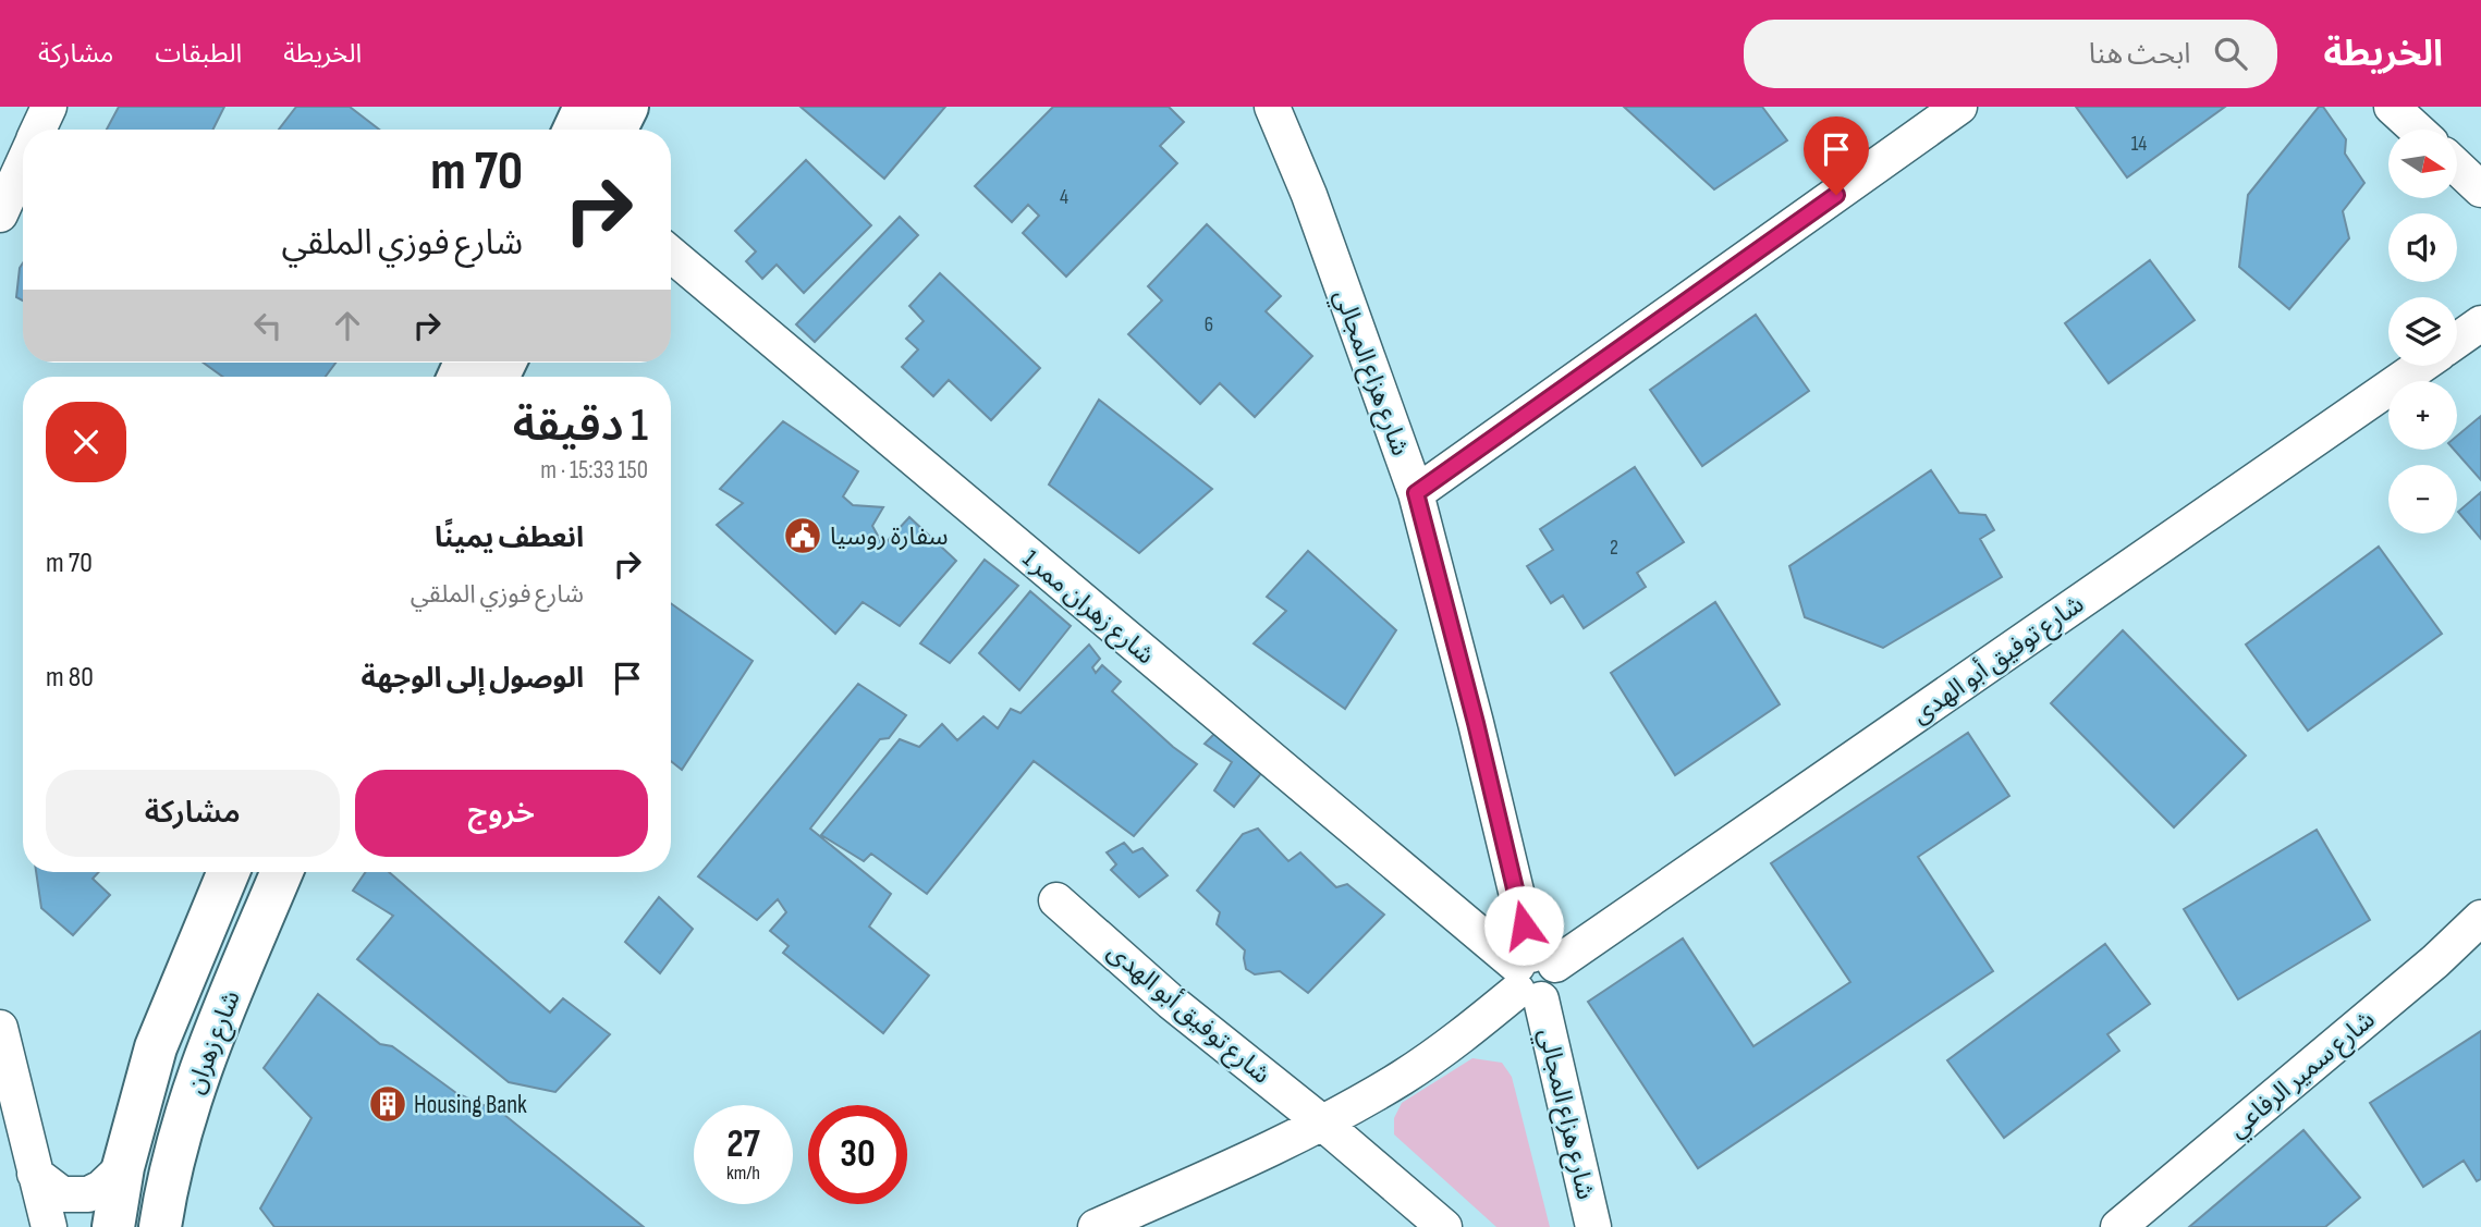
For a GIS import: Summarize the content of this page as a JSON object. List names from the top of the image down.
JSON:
{
  "streets": {
    "main road": ["شارع زهران"],
    "street": [
      "شارع هزاع المجالي",
      "شارع زهران ممر 1",
      "شارع توفيق أبو الهدى",
      "شارع سمير الرفاعي"
    ]
  },
  "crossings": [
    ["شارع هزاع المجالي", "شارع زهران ممر 1"],
    ["شارع هزاع المجالي", "شارع توفيق أبو الهدى"],
    ["شارع زهران ممر 1", "شارع توفيق أبو الهدى"]
  ],
  "places": {
    "public building": ["سفارة روسيا"],
    "building": ["Housing Bank"]
  },
  "house_numbers": [
    "14",
    "4",
    "6",
    "2"
  ],
  "north": "right",
  "page": {
    "header": "الخريطة",
    "search": "ابحث هنا",
    "nav": ["الخريطة", "الطبقات", "مشاركة"],
    "map_buttons": ["+", "−"],
    "turn": ["70 m", "شارع فوزي الملقي"],
    "heading": ["1 دقيقة", "150 m · 15:33"],
    "list": [
      {
        "name": "انعطف يمينًا",
        "note": "شارع فوزي الملقي",
        "value": "70 m"
      },
      {
        "name": "الوصول إلى الوجهة",
        "value": "80 m"
      }
    ],
    "buttons": ["خروج", "مشاركة"],
    "speed": "27 km/h",
    "limit": "30"
  }
}
